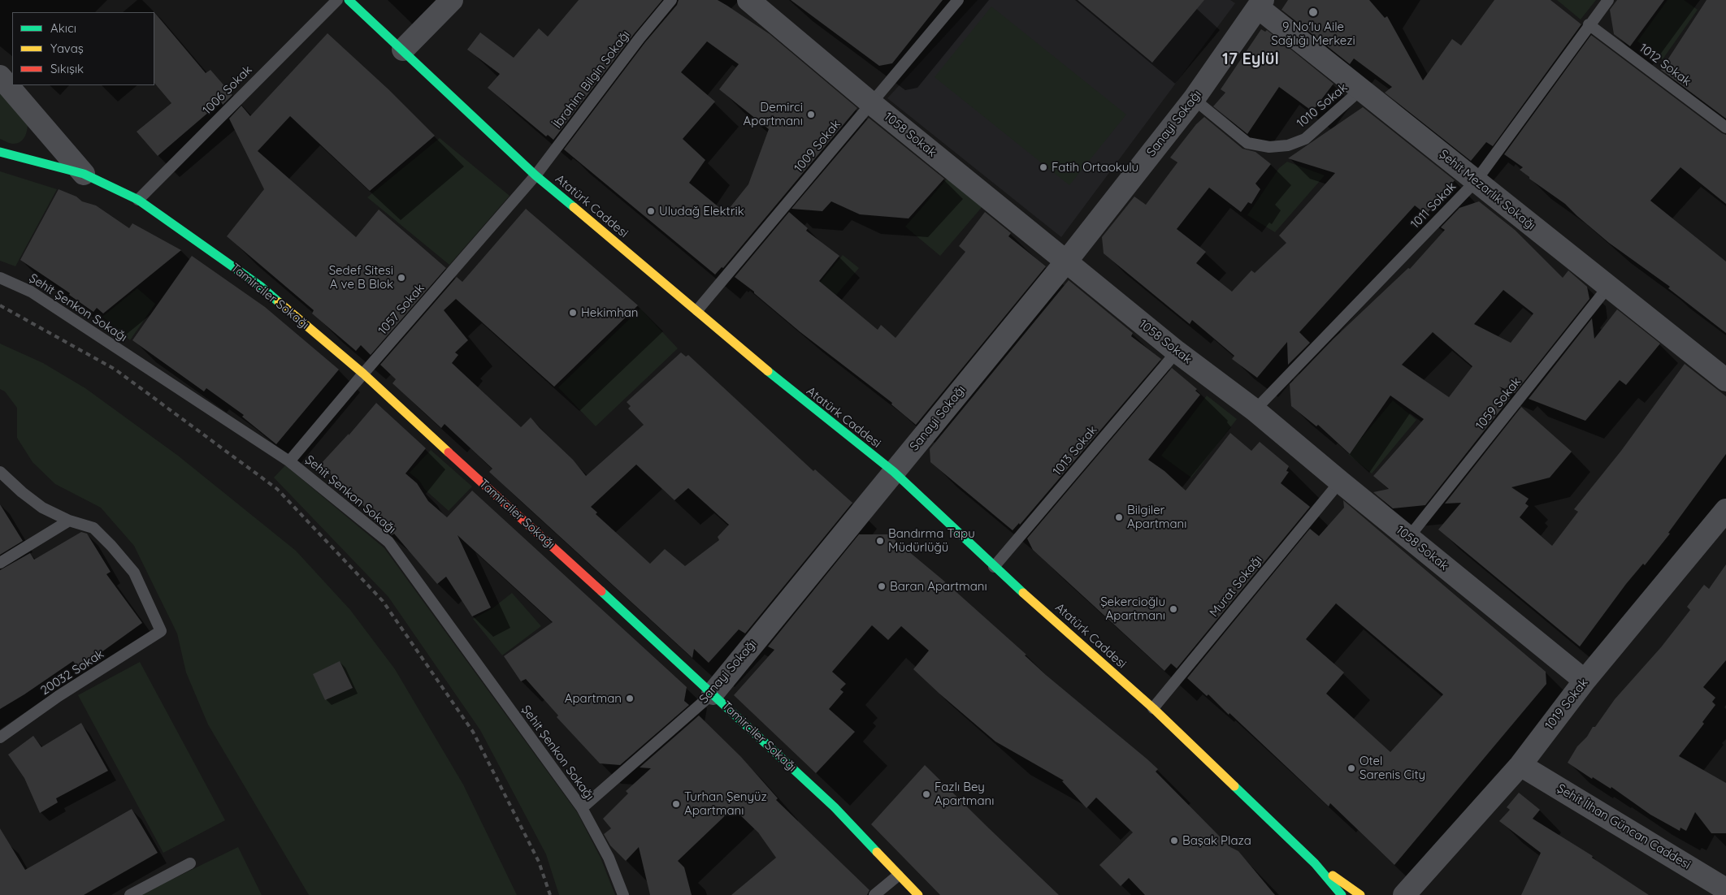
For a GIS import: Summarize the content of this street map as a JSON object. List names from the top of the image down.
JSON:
{
  "streets": {
    "main road": ["Atatürk Caddesi", "Tamirciler Sokağı"],
    "street": [
      "Sanayi Sokağı",
      "1058 Sokak",
      "Şehit Mezarlık Sokağı",
      "1019 Sokak",
      "Şehit İlhan Güncan Caddesi"
    ],
    "lane": [
      "1012 Sokak",
      "İbrahim Bilgin Sokağı",
      "1006 Sokak",
      "1010 Sokak",
      "1009 Sokak",
      "1011 Sokak",
      "Şehit Şenkon Sokağı",
      "1057 Sokak",
      "1059 Sokak",
      "1013 Sokak",
      "Murat Sokağı",
      "20032 Sokak"
    ]
  },
  "crossings": [
    ["1012 Sokak", "1011 Sokak"],
    ["İbrahim Bilgin Sokağı", "Atatürk Caddesi"],
    ["İbrahim Bilgin Sokağı", "1057 Sokak"],
    ["1006 Sokak", "Tamirciler Sokağı"],
    ["1010 Sokak", "Sanayi Sokağı"],
    ["1010 Sokak", "Şehit Mezarlık Sokağı"],
    ["Sanayi Sokağı", "1058 Sokak"],
    ["Sanayi Sokağı", "Şehit Mezarlık Sokağı"],
    ["Sanayi Sokağı", "Atatürk Caddesi"],
    ["Sanayi Sokağı", "Tamirciler Sokağı"],
    ["Sanayi Sokağı", "Şehit Şenkon Sokağı"],
    ["1058 Sokak", "1009 Sokak"],
    ["1058 Sokak", "1011 Sokak"],
    ["1058 Sokak", "1059 Sokak"],
    ["1058 Sokak", "1013 Sokak"],
    ["1058 Sokak", "Murat Sokağı"],
    ["1058 Sokak", "1019 Sokak"],
    ["1009 Sokak", "Atatürk Caddesi"],
    ["Şehit Mezarlık Sokağı", "1011 Sokak"],
    ["Şehit Mezarlık Sokağı", "1059 Sokak"],
    ["Atatürk Caddesi", "1057 Sokak"],
    ["Atatürk Caddesi", "1013 Sokak"],
    ["Atatürk Caddesi", "Murat Sokağı"],
    ["Tamirciler Sokağı", "1057 Sokak"],
    ["Şehit Şenkon Sokağı", "1057 Sokak"],
    ["1019 Sokak", "Şehit İlhan Güncan Caddesi"]
  ],
  "districts": ["17 Eylül"],
  "places": [
    "9 No'lu Aile Sağlığı Merkezi",
    "Demirci Apartmanı",
    "Fatih Ortaokulu",
    "Uludağ Elektrik",
    "Sedef Sitesi A ve B Blok",
    "Hekimhan",
    "Bilgiler Apartmanı",
    "Bandırma Tapu Müdürlüğü",
    "Baran Apartmanı",
    "Şekercioğlu Apartmanı",
    "Apartman",
    "Otel Sarenis City",
    "Fazlı Bey Apartmanı",
    "Turhan Şenyüz Apartmanı",
    "Başak Plaza"
  ],
  "legend": ["Akıcı", "Yavaş", "Sıkışık"]
}
